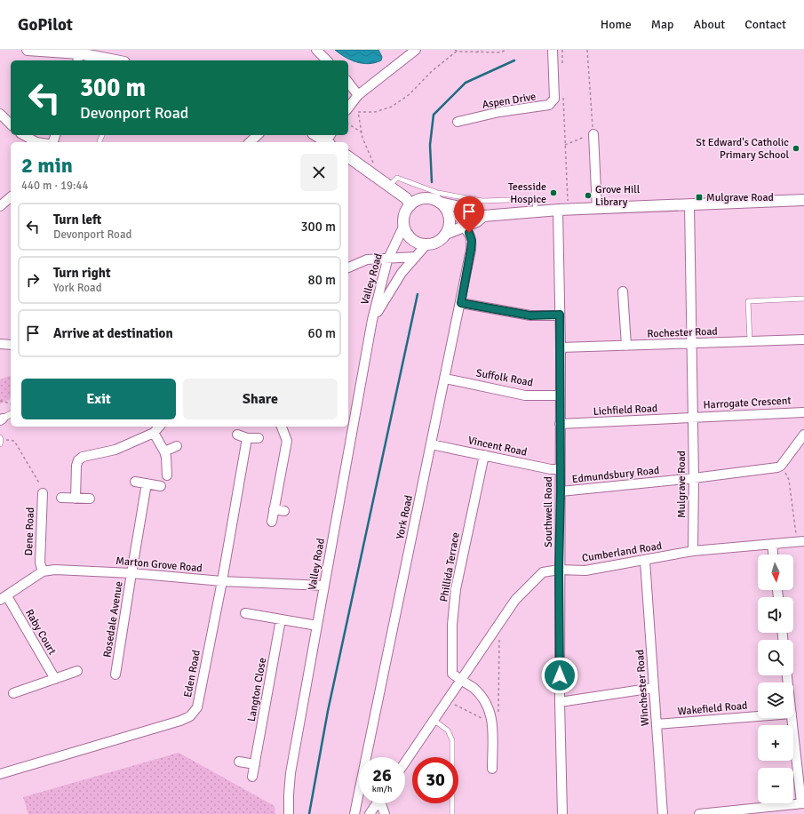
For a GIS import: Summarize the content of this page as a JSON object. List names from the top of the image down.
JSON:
{
  "streets": {
    "street": [
      "Aspen Drive",
      "Valley Road",
      "Rochester Road",
      "Suffolk Road",
      "Harrogate Crescent",
      "Lichfield Road",
      "Vincent Road",
      "Edmundsbury Road",
      "Mulgrave Road",
      "Southwell Road",
      "York Road",
      "Dene Road",
      "Cumberland Road",
      "Marton Grove Road",
      "Phillida Terrace",
      "Rosedale Avenue",
      "Raby Court",
      "Eden Road",
      "Winchester Road",
      "Langton Close",
      "Wakefield Road"
    ]
  },
  "crossings": [
    ["Valley Road", "Marton Grove Road"],
    ["Rochester Road", "Mulgrave Road"],
    ["Rochester Road", "Southwell Road"],
    ["Suffolk Road", "Southwell Road"],
    ["Suffolk Road", "York Road"],
    ["Harrogate Crescent", "Lichfield Road"],
    ["Harrogate Crescent", "Mulgrave Road"],
    ["Lichfield Road", "Mulgrave Road"],
    ["Lichfield Road", "Southwell Road"],
    ["Vincent Road", "Southwell Road"],
    ["Vincent Road", "York Road"],
    ["Vincent Road", "Phillida Terrace"],
    ["Edmundsbury Road", "Mulgrave Road"],
    ["Edmundsbury Road", "Southwell Road"],
    ["Mulgrave Road", "Cumberland Road"],
    ["Southwell Road", "Cumberland Road"],
    ["Dene Road", "Marton Grove Road"],
    ["Cumberland Road", "Phillida Terrace"],
    ["Cumberland Road", "Winchester Road"],
    ["Marton Grove Road", "Rosedale Avenue"],
    ["Marton Grove Road", "Eden Road"],
    ["Winchester Road", "Wakefield Road"]
  ],
  "places": {
    "other": ["St Edward's Catholic Primary School", "Teesside Hospice", "Grove Hill Library"],
    "transit": ["Mulgrave Road"]
  },
  "north": "bottom",
  "page": {
    "header": "GoPilot",
    "nav": [
      "Home",
      "Map",
      "About",
      "Contact"
    ],
    "turn": ["300 m", "Devonport Road"],
    "heading": ["2 min", "440 m · 19:44"],
    "list": [
      {
        "name": "Turn left",
        "note": "Devonport Road",
        "value": "300 m"
      },
      {
        "name": "Turn right",
        "note": "York Road",
        "value": "80 m"
      },
      {
        "name": "Arrive at destination",
        "value": "60 m"
      }
    ],
    "buttons": ["Exit", "Share"],
    "map_buttons": ["+", "−"],
    "speed": "26 km/h",
    "limit": "30"
  }
}
